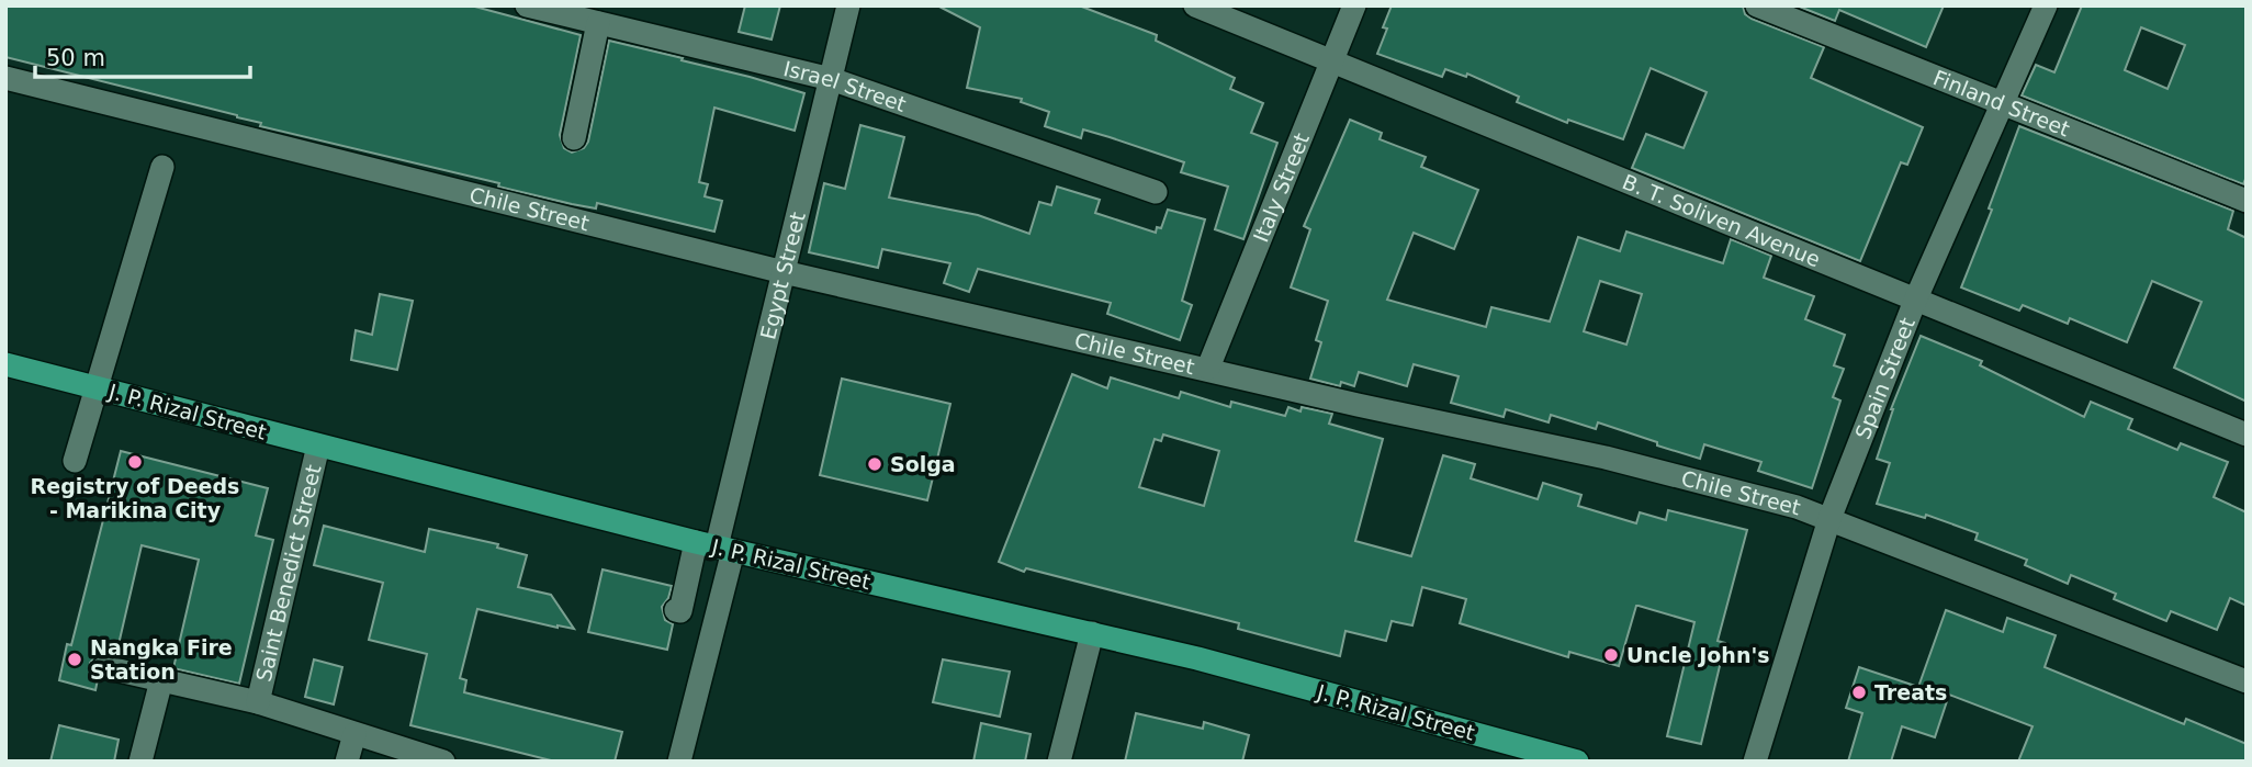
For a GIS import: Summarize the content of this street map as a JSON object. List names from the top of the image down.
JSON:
{
  "streets": {
    "main road": ["J. P. Rizal Street"],
    "street": [
      "Israel Street",
      "Finland Street",
      "Italy Street",
      "Chile Street",
      "B. T. Soliven Avenue",
      "Egypt Street",
      "Spain Street",
      "Saint Benedict Street"
    ]
  },
  "crossings": [
    ["Israel Street", "Egypt Street"],
    ["Finland Street", "Spain Street"],
    ["Italy Street", "Chile Street"],
    ["Italy Street", "B. T. Soliven Avenue"],
    ["Chile Street", "Egypt Street"],
    ["Chile Street", "Spain Street"],
    ["B. T. Soliven Avenue", "Spain Street"],
    ["Egypt Street", "J. P. Rizal Street"],
    ["J. P. Rizal Street", "Saint Benedict Street"]
  ],
  "places": [
    "Registry of Deeds - Marikina City",
    "Solga",
    "Uncle John's",
    "Nangka Fire Station",
    "Treats"
  ],
  "scale_bar": "50 m"
}
